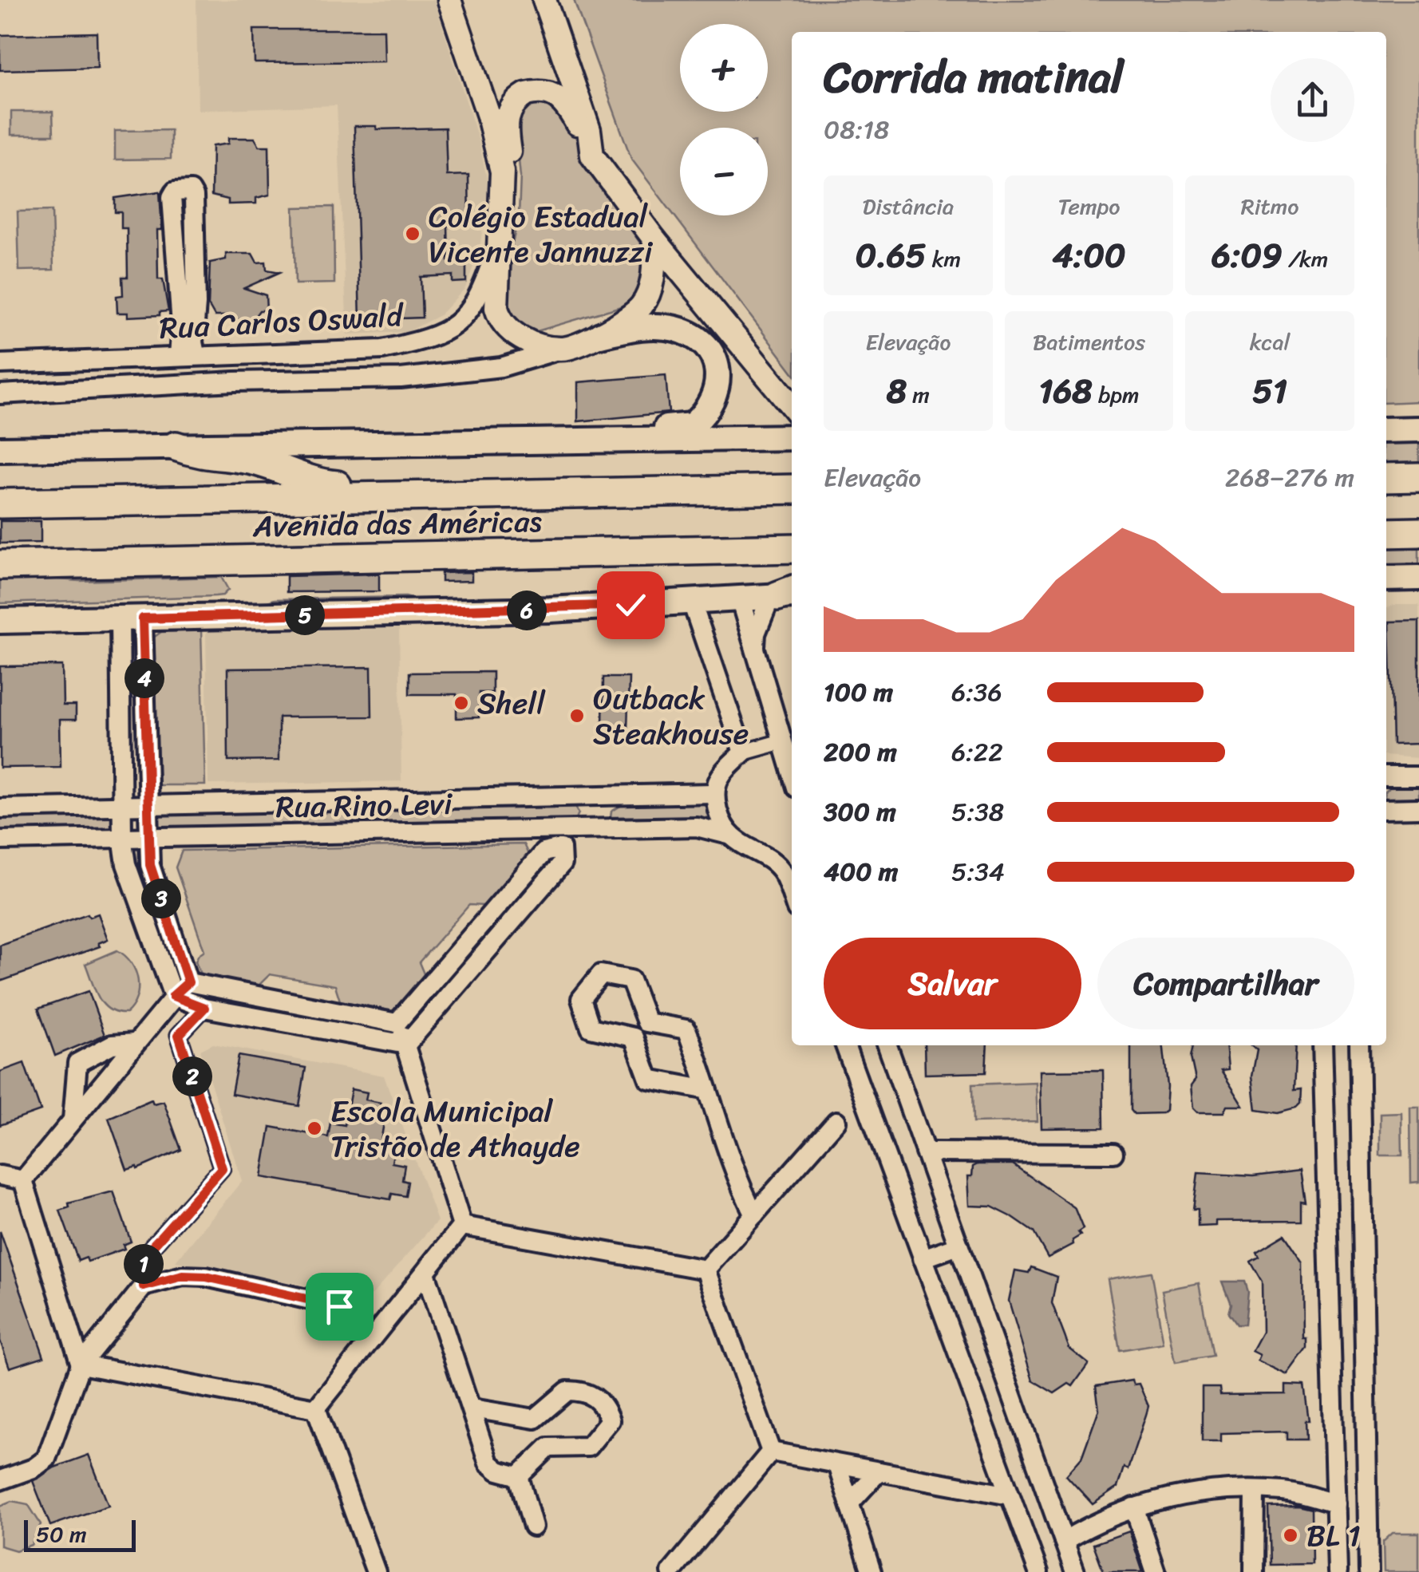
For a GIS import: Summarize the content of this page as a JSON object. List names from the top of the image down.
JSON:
{
  "streets": {
    "highway": ["Avenida das Américas"],
    "street": ["Rua Carlos Oswald", "Rua Rino Levi"]
  },
  "places": [
    "Colégio Estadual Vicente Jannuzzi",
    "Shell",
    "Outback Steakhouse",
    "Escola Municipal Tristão de Athayde",
    "BL 1"
  ],
  "scale_bar": "50 m",
  "page": {
    "map_buttons": ["+", "−"],
    "heading": ["Corrida matinal", "08:18"],
    "stats": [
      ["Distância", "0.65 km"],
      ["Tempo", "4:00"],
      ["Ritmo", "6:09 /km"],
      ["Elevação", "8 m"],
      ["Batimentos", "168 bpm"],
      ["kcal", "51"]
    ],
    "chart": ["Elevação", "268–276 m"],
    "pins": [
      "6",
      "5",
      "4",
      "3",
      "2",
      "1"
    ],
    "list": [
      {
        "name": "100 m",
        "note": "6:36"
      },
      {
        "name": "200 m",
        "note": "6:22"
      },
      {
        "name": "300 m",
        "note": "5:38"
      },
      {
        "name": "400 m",
        "note": "5:34"
      }
    ],
    "buttons": ["Salvar", "Compartilhar"],
    "scale": "50 m"
  }
}
